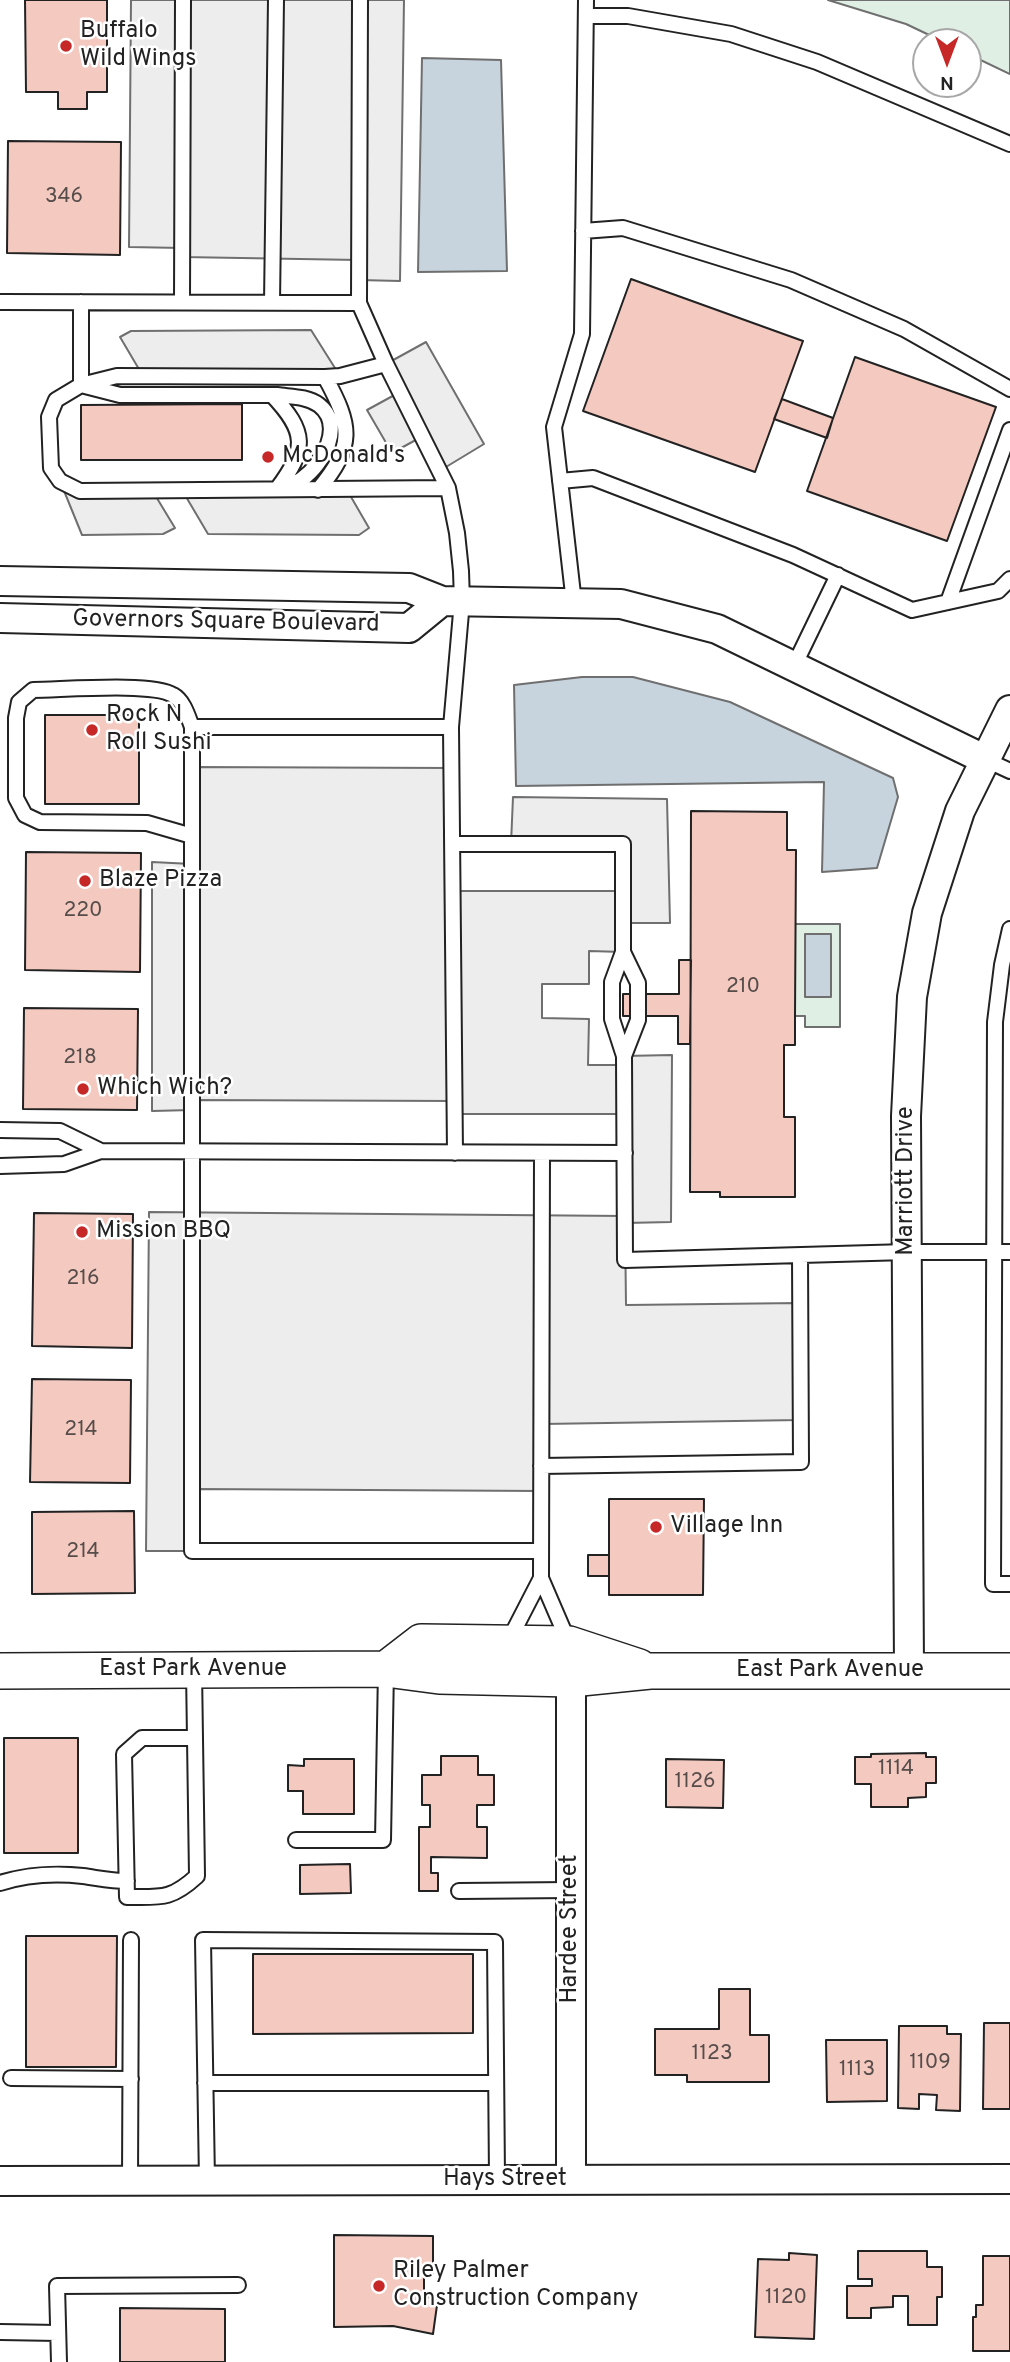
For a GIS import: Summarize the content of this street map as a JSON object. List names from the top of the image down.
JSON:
{
  "streets": {
    "street": [
      "Governors Square Boulevard",
      "Marriott Drive",
      "East Park Avenue",
      "Hardee Street",
      "Hays Street"
    ]
  },
  "crossings": [
    ["Governors Square Boulevard", "Marriott Drive"],
    ["Marriott Drive", "East Park Avenue"],
    ["East Park Avenue", "Hardee Street"],
    ["Hardee Street", "Hays Street"]
  ],
  "places": [
    "Buffalo Wild Wings",
    "McDonald's",
    "Rock N Roll Sushi",
    "Blaze Pizza",
    "Which Wich?",
    "Mission BBQ",
    "Village Inn",
    "Riley Palmer Construction Company"
  ],
  "house_numbers": [
    "346",
    "220",
    "210",
    "218",
    "216",
    "214",
    "214",
    "1114",
    "1126",
    "1123",
    "1109",
    "1113",
    "1120"
  ],
  "north": "bottom"
}
